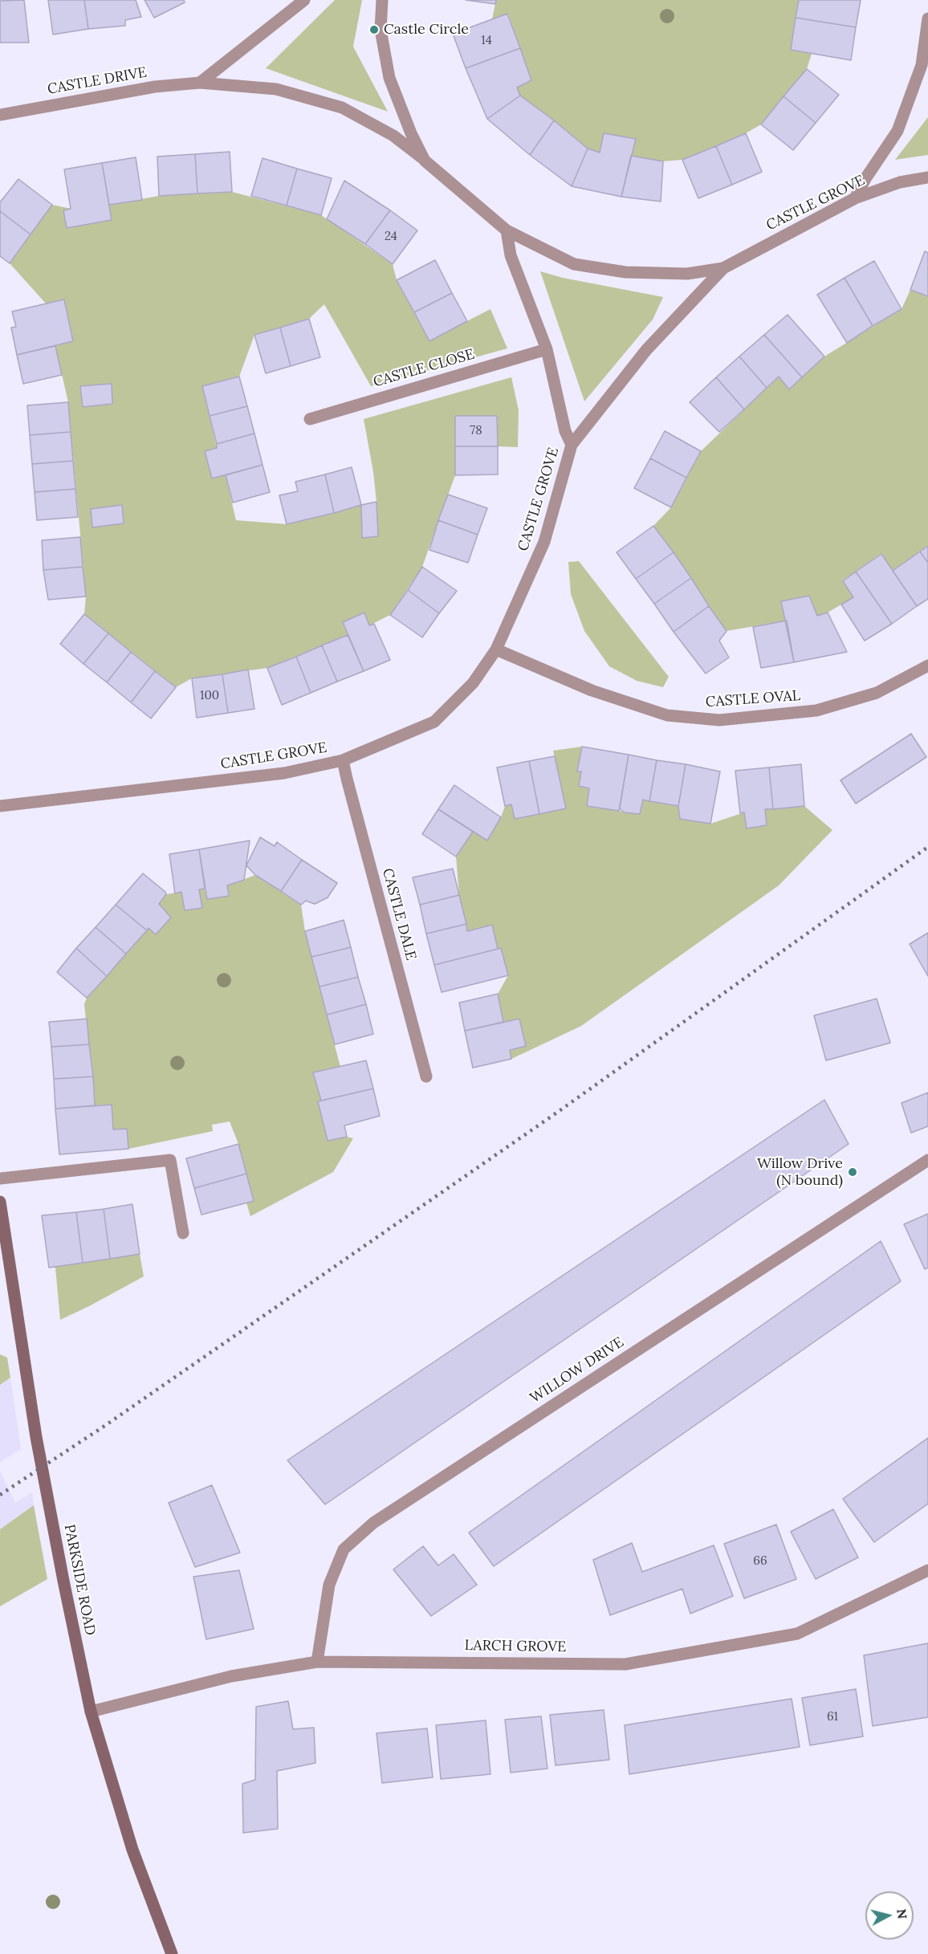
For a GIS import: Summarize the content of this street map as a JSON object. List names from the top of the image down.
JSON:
{
  "streets": {
    "street": [
      "CASTLE DRIVE",
      "CASTLE GROVE",
      "CASTLE CLOSE",
      "CASTLE OVAL",
      "CASTLE DALE",
      "WILLOW DRIVE",
      "PARKSIDE ROAD",
      "LARCH GROVE"
    ]
  },
  "crossings": [
    ["CASTLE GROVE", "CASTLE CLOSE"],
    ["CASTLE GROVE", "CASTLE OVAL"],
    ["CASTLE GROVE", "CASTLE DALE"],
    ["WILLOW DRIVE", "LARCH GROVE"],
    ["PARKSIDE ROAD", "LARCH GROVE"]
  ],
  "places": ["Castle Circle", "Willow Drive (N bound)"],
  "house_numbers": [
    "14",
    "24",
    "78",
    "100",
    "66",
    "61"
  ],
  "north": "right"
}
